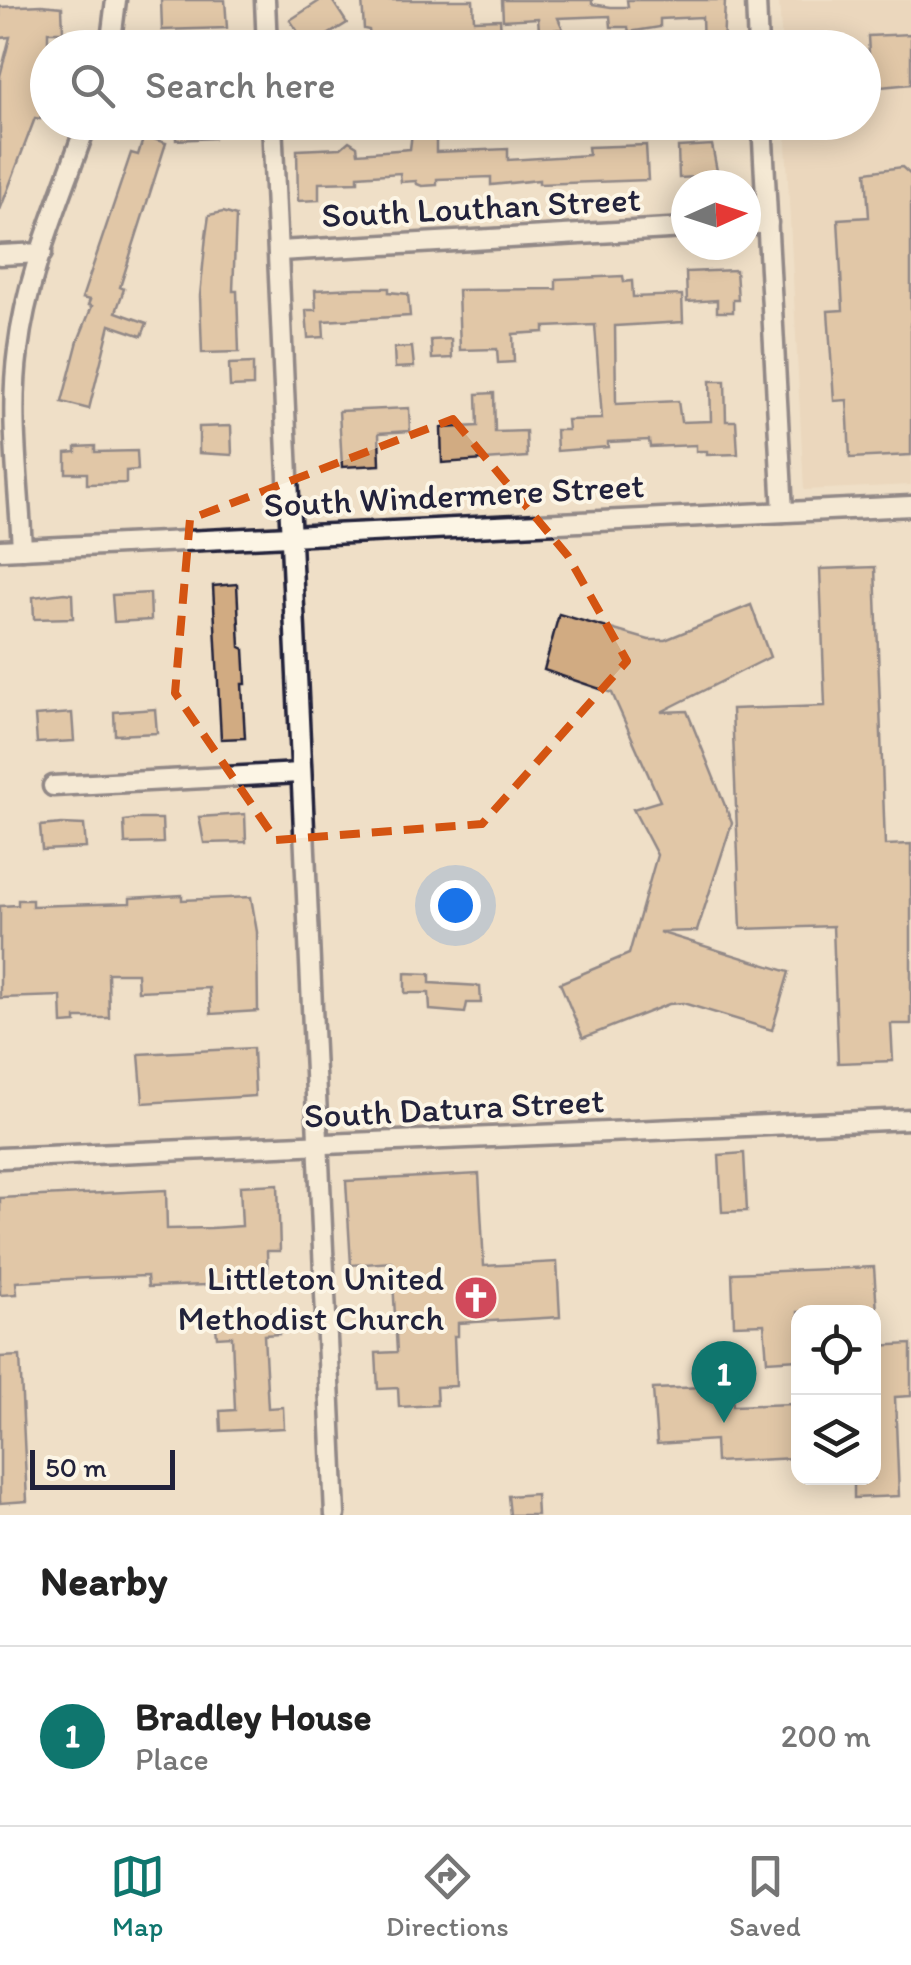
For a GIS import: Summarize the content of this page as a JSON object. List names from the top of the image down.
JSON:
{
  "streets": {
    "street": ["South Louthan Street", "South Windermere Street", "South Datura Street"]
  },
  "places": {
    "church": ["Littleton United Methodist Church"]
  },
  "scale_bar": "50 m",
  "north": "right",
  "page": {
    "search": "Search here",
    "pins": "1",
    "scale": "50 m",
    "heading": "Nearby",
    "list": [
      {
        "mark": "1",
        "name": "Bradley House",
        "note": "Place",
        "value": "200 m"
      }
    ],
    "nav": ["Map", "Directions", "Saved"]
  }
}
